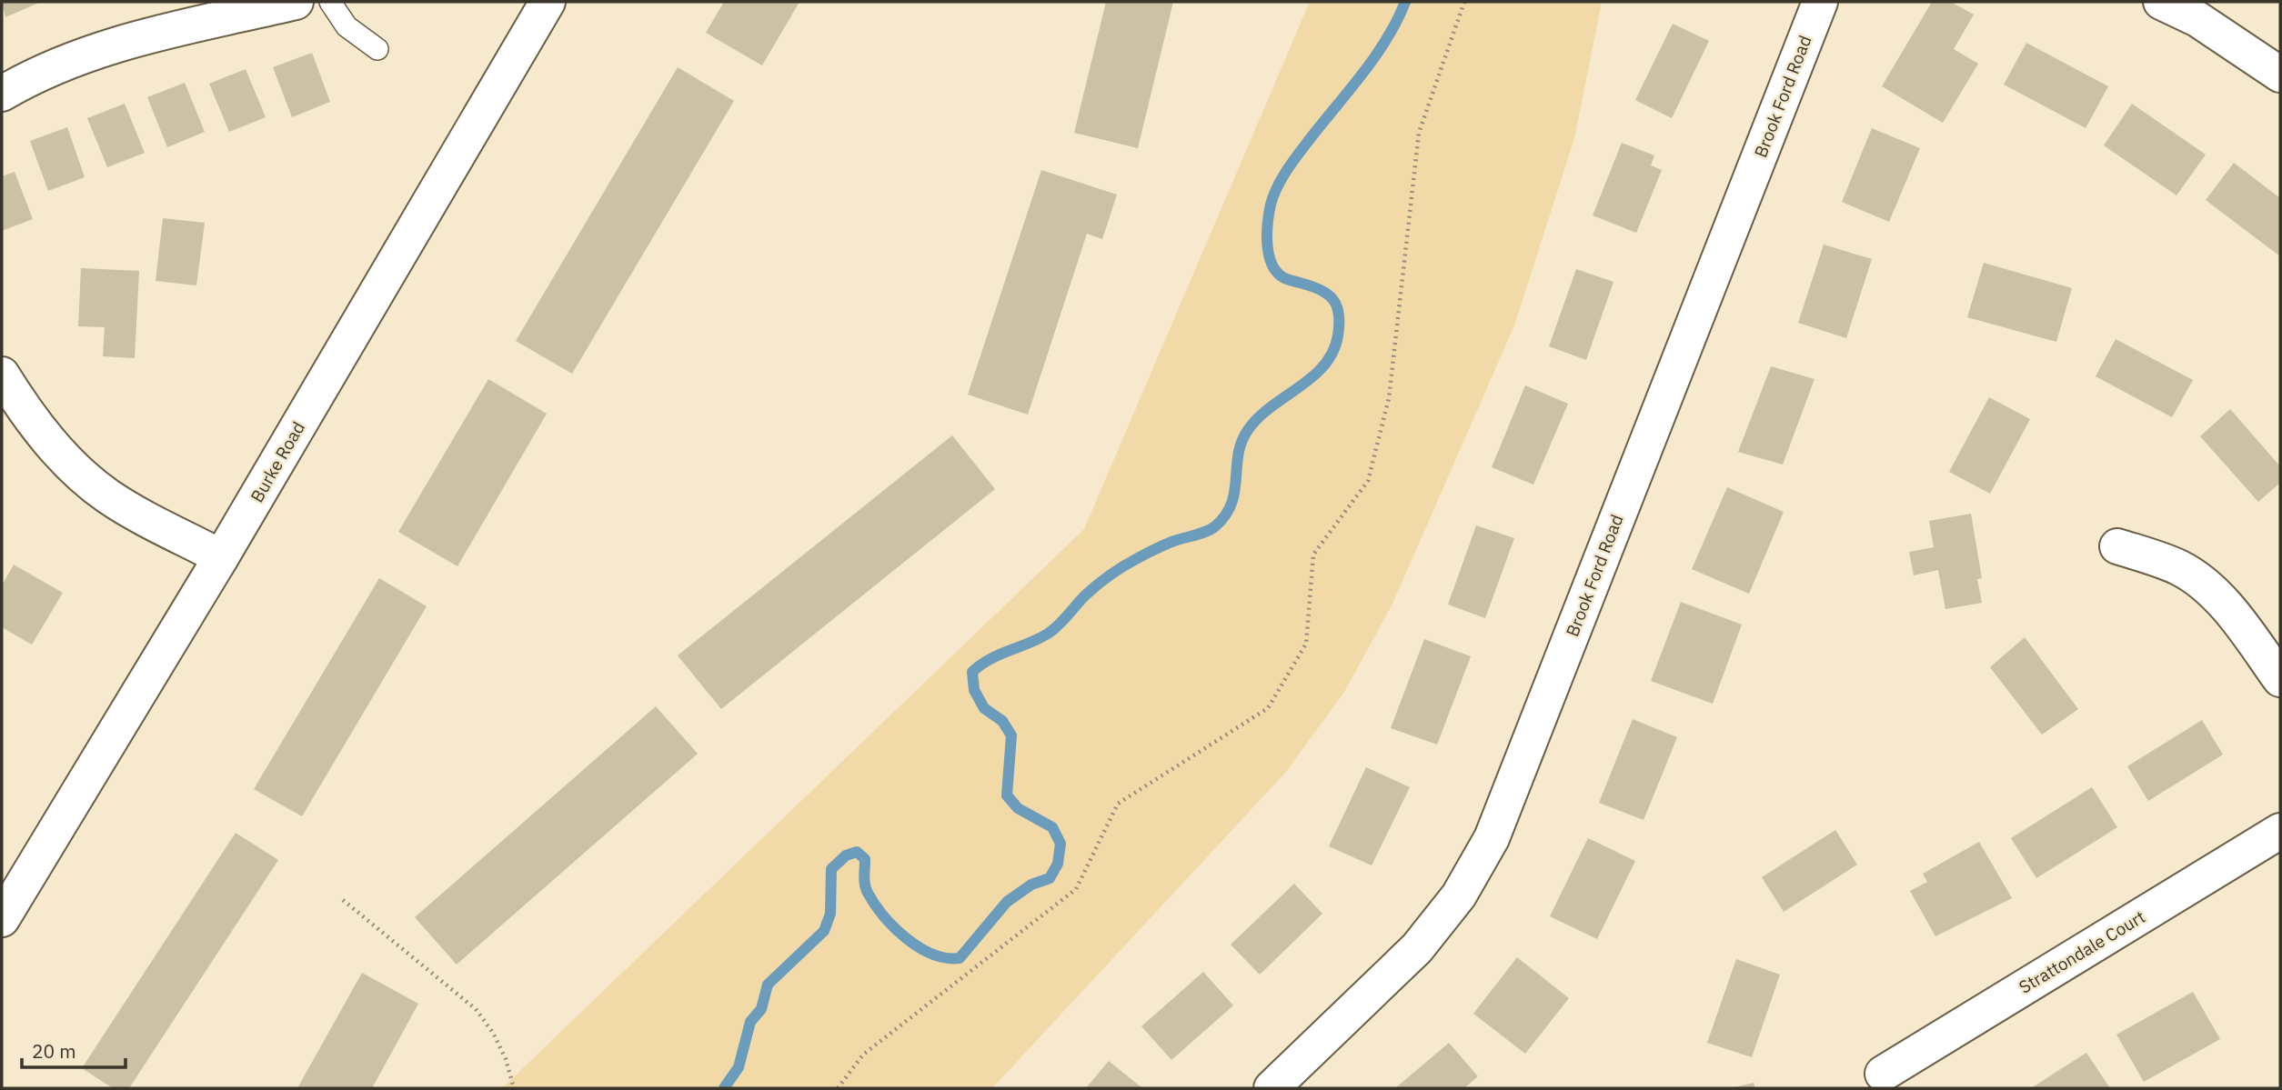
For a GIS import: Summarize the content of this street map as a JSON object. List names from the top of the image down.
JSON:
{
  "streets": {
    "street": ["Brook Ford Road", "Burke Road", "Strattondale Court"]
  },
  "scale_bar": "20 m"
}
